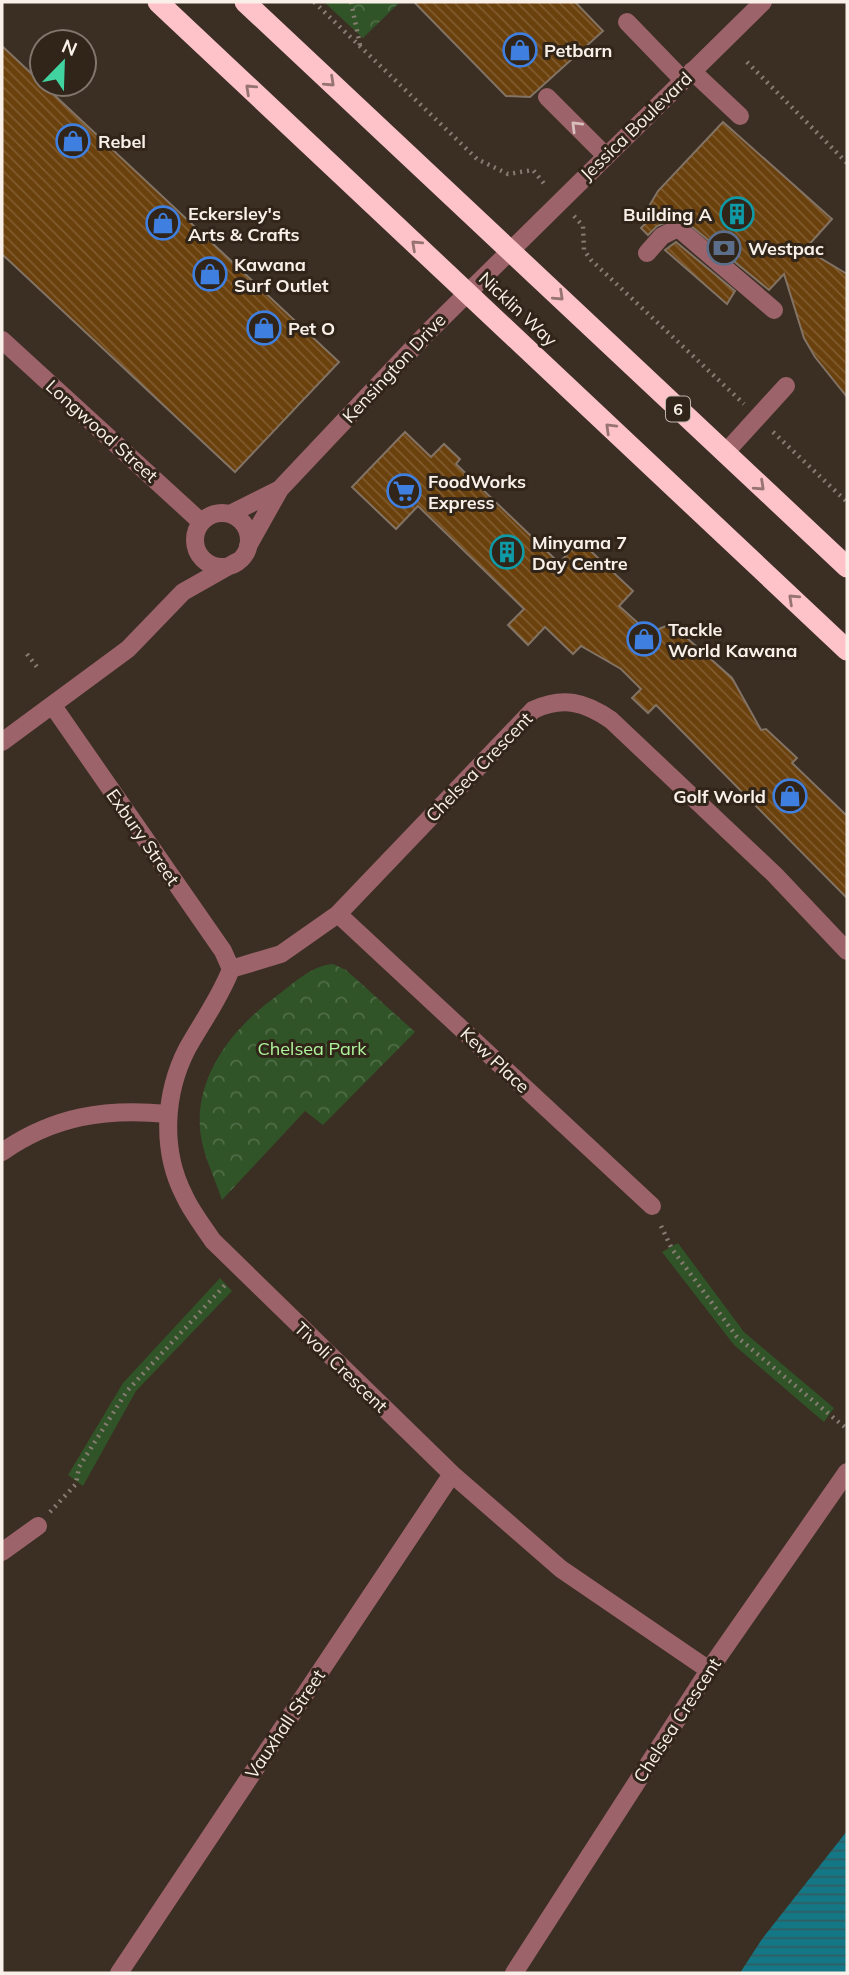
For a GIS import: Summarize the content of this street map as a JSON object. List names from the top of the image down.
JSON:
{
  "streets": {
    "highway": ["Nicklin Way", "6"],
    "street": [
      "Jessica Boulevard",
      "Kensington Drive",
      "Longwood Street",
      "Chelsea Crescent",
      "Exbury Street",
      "Kew Place",
      "Tivoli Crescent",
      "Vauxhall Street"
    ]
  },
  "crossings": [
    ["Jessica Boulevard", "Nicklin Way"],
    ["Jessica Boulevard", "Kensington Drive"],
    ["Nicklin Way", "Kensington Drive"],
    ["Kensington Drive", "Longwood Street"],
    ["Chelsea Crescent", "Exbury Street"],
    ["Chelsea Crescent", "Kew Place"],
    ["Chelsea Crescent", "Tivoli Crescent"],
    ["Exbury Street", "Tivoli Crescent"],
    ["Tivoli Crescent", "Vauxhall Street"]
  ],
  "parks": ["Chelsea Park"],
  "places": {
    "shop": [
      "Petbarn",
      "Rebel",
      "Eckersley's Arts & Crafts",
      "Kawana Surf Outlet",
      "Pet O",
      "Tackle World Kawana",
      "Golf World"
    ],
    "building": ["Building A", "Minyama 7 Day Centre"],
    "bank": ["Westpac"],
    "supermarket": ["FoodWorks Express"]
  },
  "north": "top right"
}
